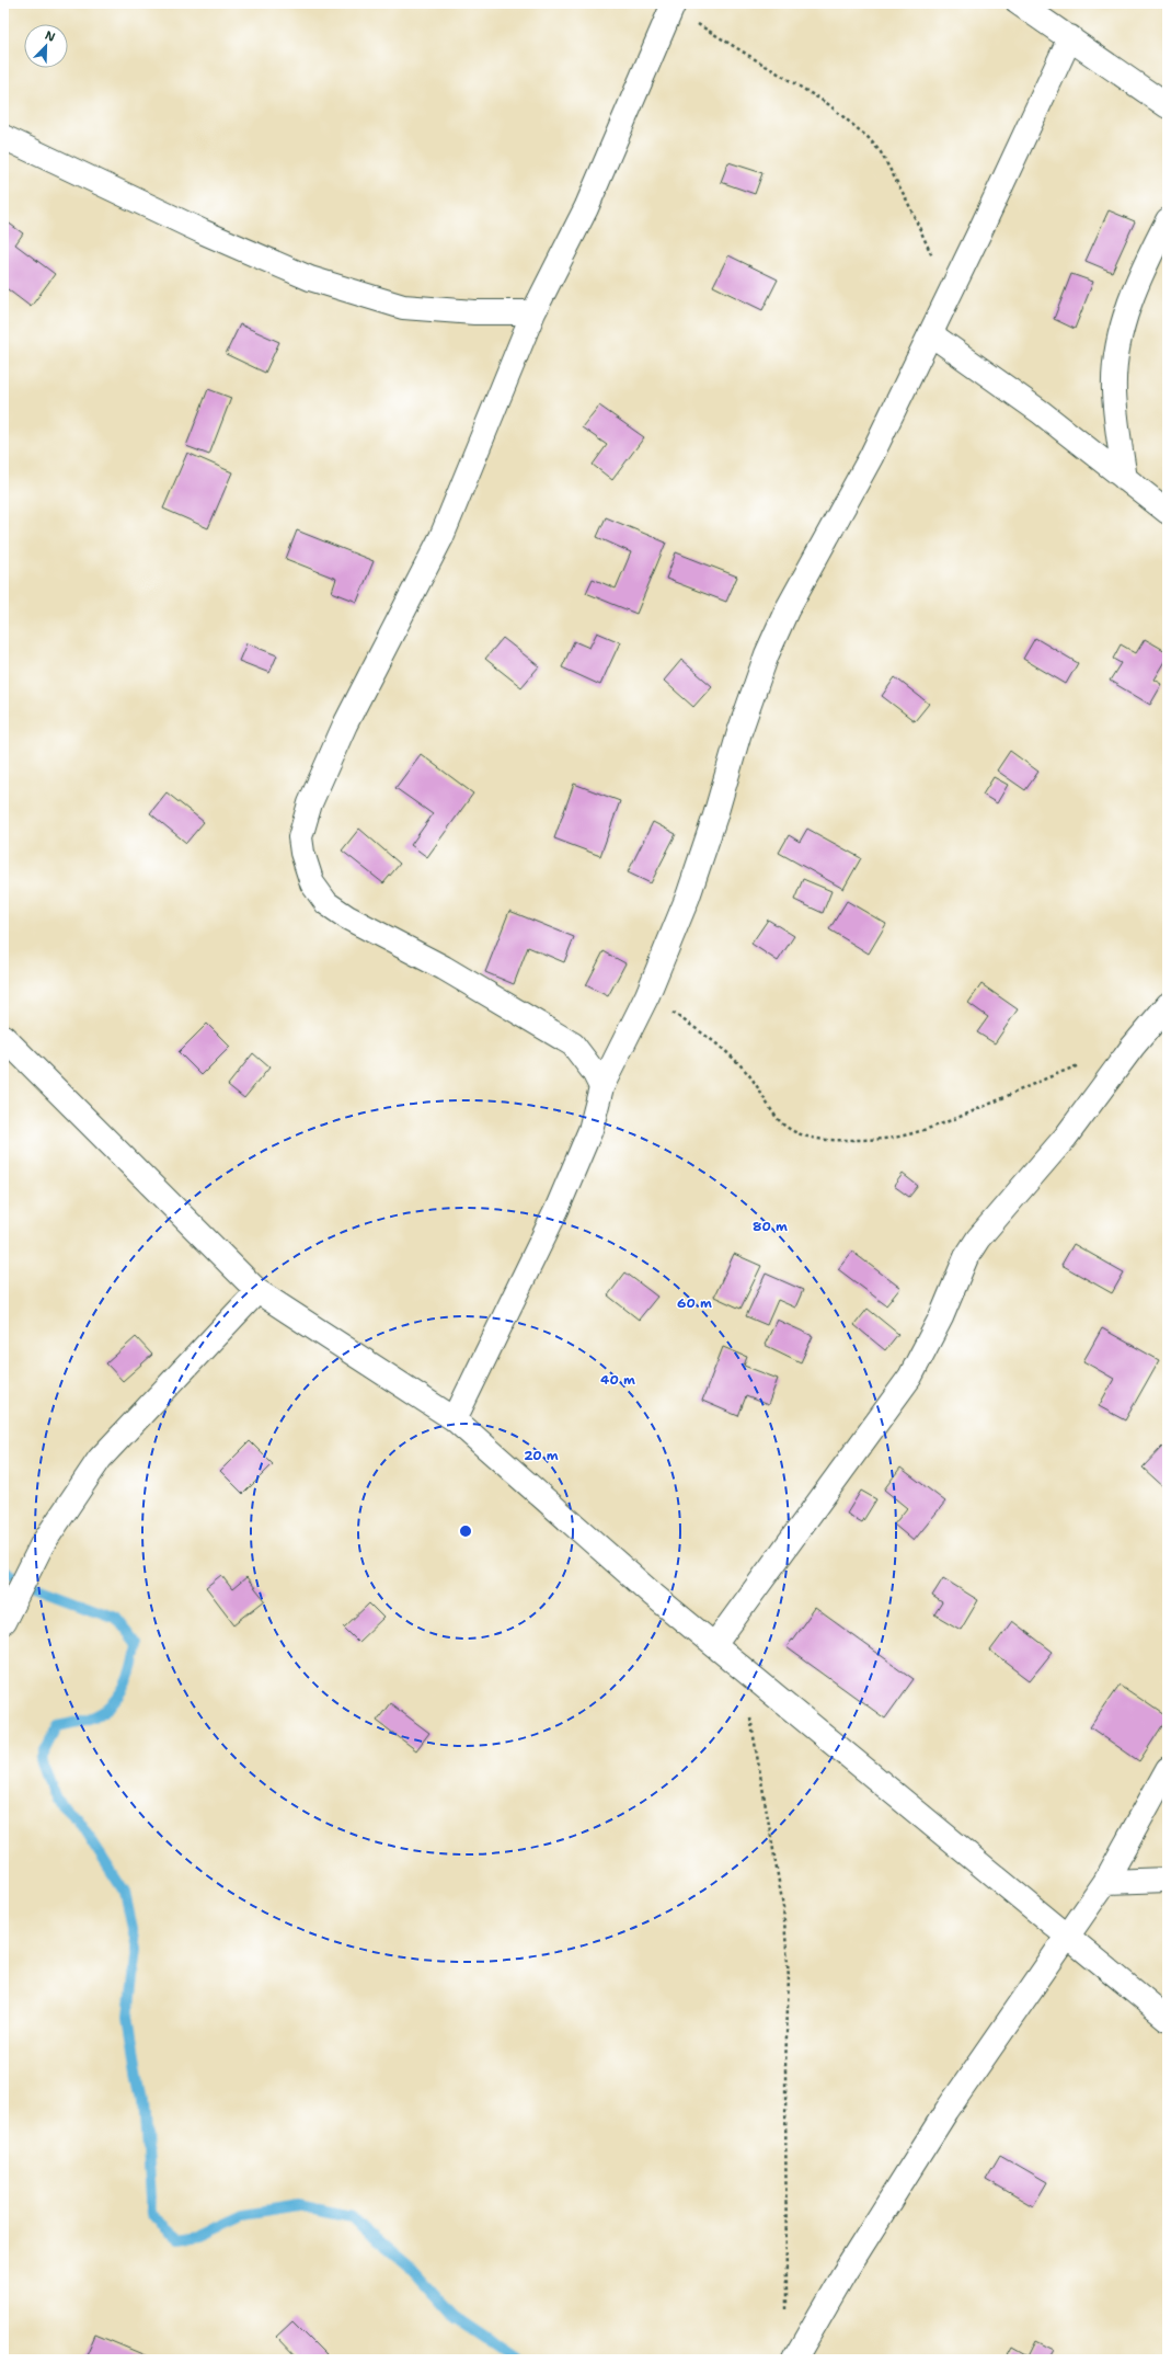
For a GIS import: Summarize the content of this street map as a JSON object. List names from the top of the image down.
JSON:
{
  "north": "top right",
  "rings": [
    "80 m",
    "60 m",
    "40 m",
    "20 m"
  ]
}
